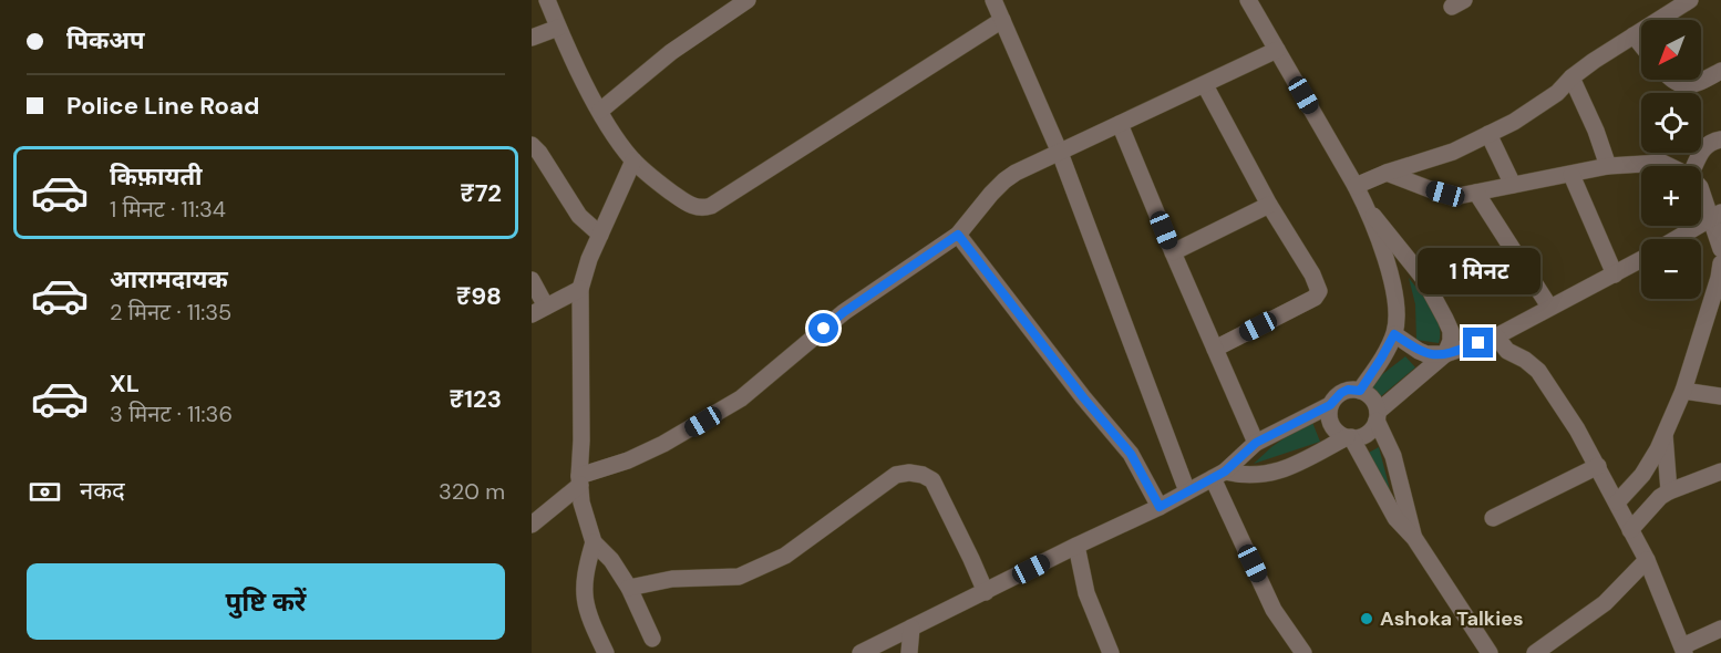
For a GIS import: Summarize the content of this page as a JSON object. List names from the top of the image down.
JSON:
{
  "places": ["Ashoka Talkies"],
  "north": "bottom left",
  "page": {
    "banner": ["पिकअप", "Police Line Road"],
    "map_buttons": ["+", "−"],
    "list": [
      {
        "name": "किफ़ायती",
        "note": "1 मिनट · 11:34",
        "value": "₹72"
      },
      {
        "name": "आरामदायक",
        "note": "2 मिनट · 11:35",
        "value": "₹98"
      },
      {
        "name": "XL",
        "note": "3 मिनट · 11:36",
        "value": "₹123"
      }
    ],
    "bubble": "1 मिनट",
    "pay": ["नकद", "320 m"],
    "buttons": "पुष्टि करें"
  }
}
